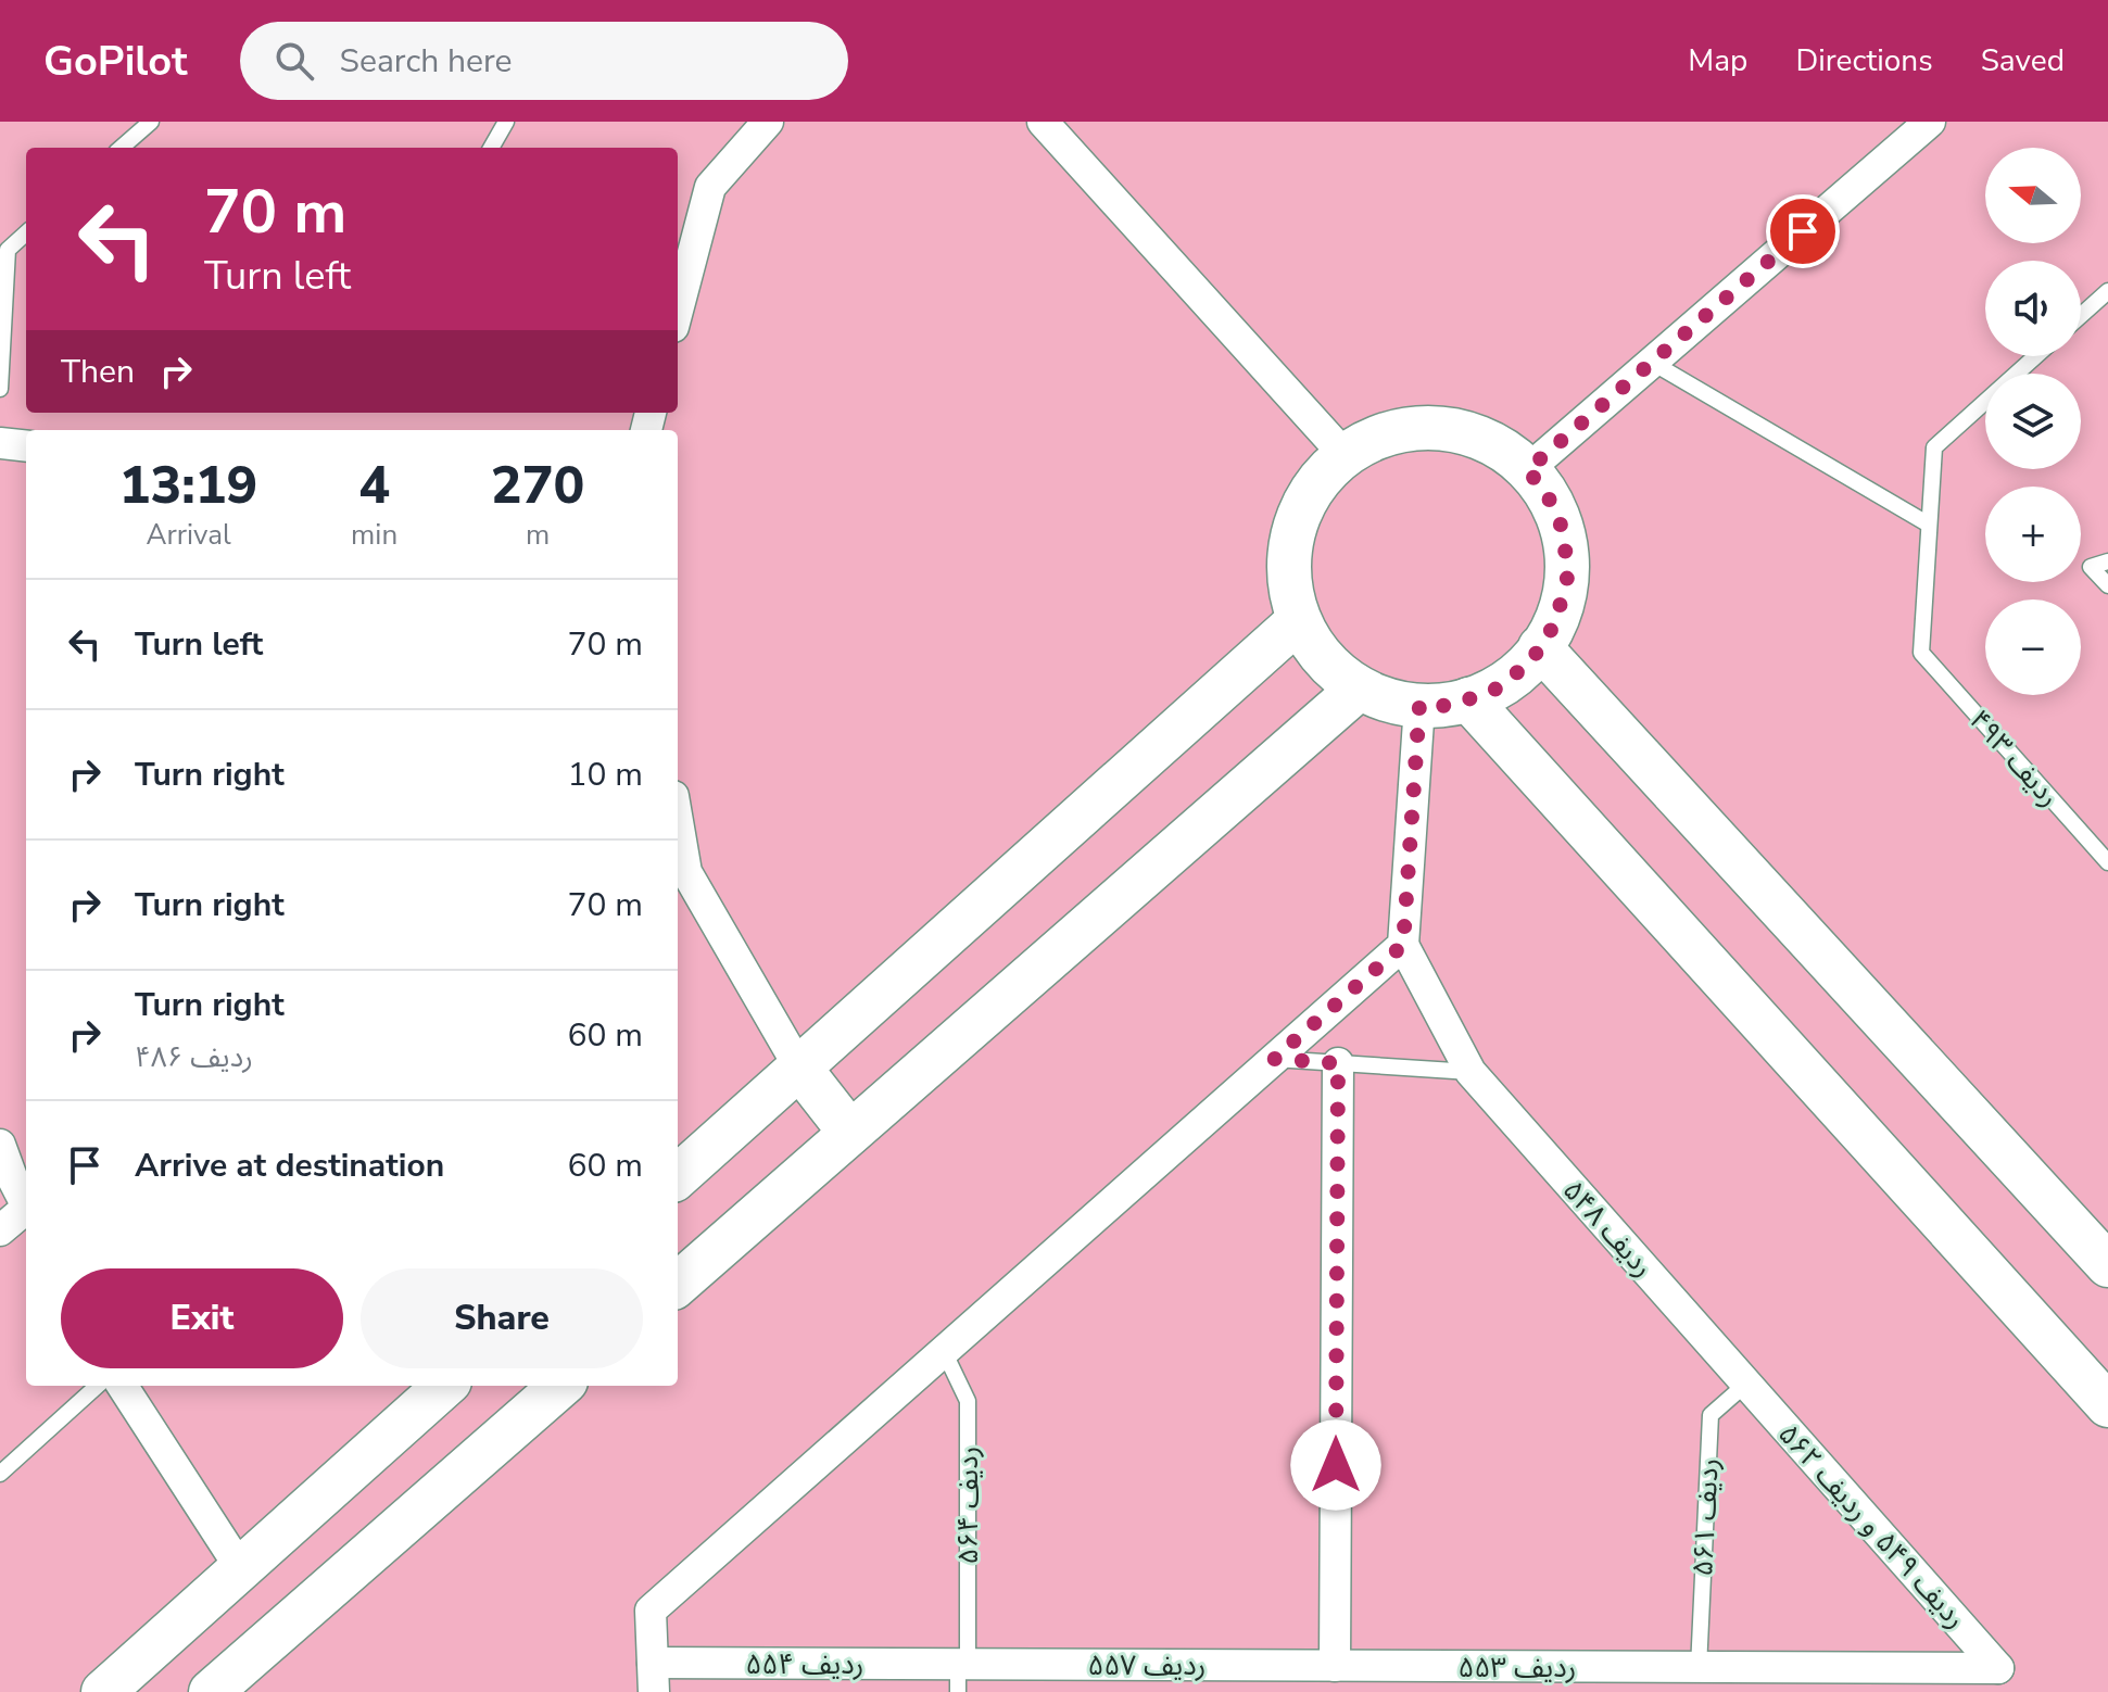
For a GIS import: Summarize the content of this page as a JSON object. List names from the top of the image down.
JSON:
{
  "streets": {
    "street": [
      "ردیف ۵۴۸",
      "ردیف ۵۴۹ و ردیف ۵۶۲",
      "ردیف ۵۵۴",
      "ردیف ۵۵۷",
      "ردیف ۵۵۳"
    ],
    "lane": ["ردیف ۴۹۳", "ردیف ۵۶۴", "ردیف ۵۶۱"]
  },
  "crossings": [
    ["ردیف ۵۴۸", "ردیف ۵۶۱"],
    ["ردیف ۵۴۸", "ردیف ۵۴۹ و ردیف ۵۶۲"],
    ["ردیف ۵۶۴", "ردیف ۵۵۴"],
    ["ردیف ۵۶۴", "ردیف ۵۵۷"],
    ["ردیف ۵۶۱", "ردیف ۵۴۹ و ردیف ۵۶۲"],
    ["ردیف ۵۶۱", "ردیف ۵۵۳"],
    ["ردیف ۵۴۹ و ردیف ۵۶۲", "ردیف ۵۵۳"],
    ["ردیف ۵۵۴", "ردیف ۵۵۷"],
    ["ردیف ۵۵۷", "ردیف ۵۵۳"]
  ],
  "north": "left",
  "page": {
    "header": "GoPilot",
    "search": "Search here",
    "nav": ["Map", "Directions", "Saved"],
    "map_buttons": ["+", "−"],
    "turn": ["70 m", "Turn left"],
    "then": "Then",
    "eta": [
      "13:19",
      "Arrival",
      "4",
      "min",
      "270",
      "m"
    ],
    "list": [
      {
        "name": "Turn left",
        "value": "70 m"
      },
      {
        "name": "Turn right",
        "value": "10 m"
      },
      {
        "name": "Turn right",
        "value": "70 m"
      },
      {
        "name": "Turn right",
        "note": "ردیف ۴۸۶",
        "value": "60 m"
      },
      {
        "name": "Arrive at destination",
        "value": "60 m"
      }
    ],
    "buttons": ["Exit", "Share"]
  }
}
